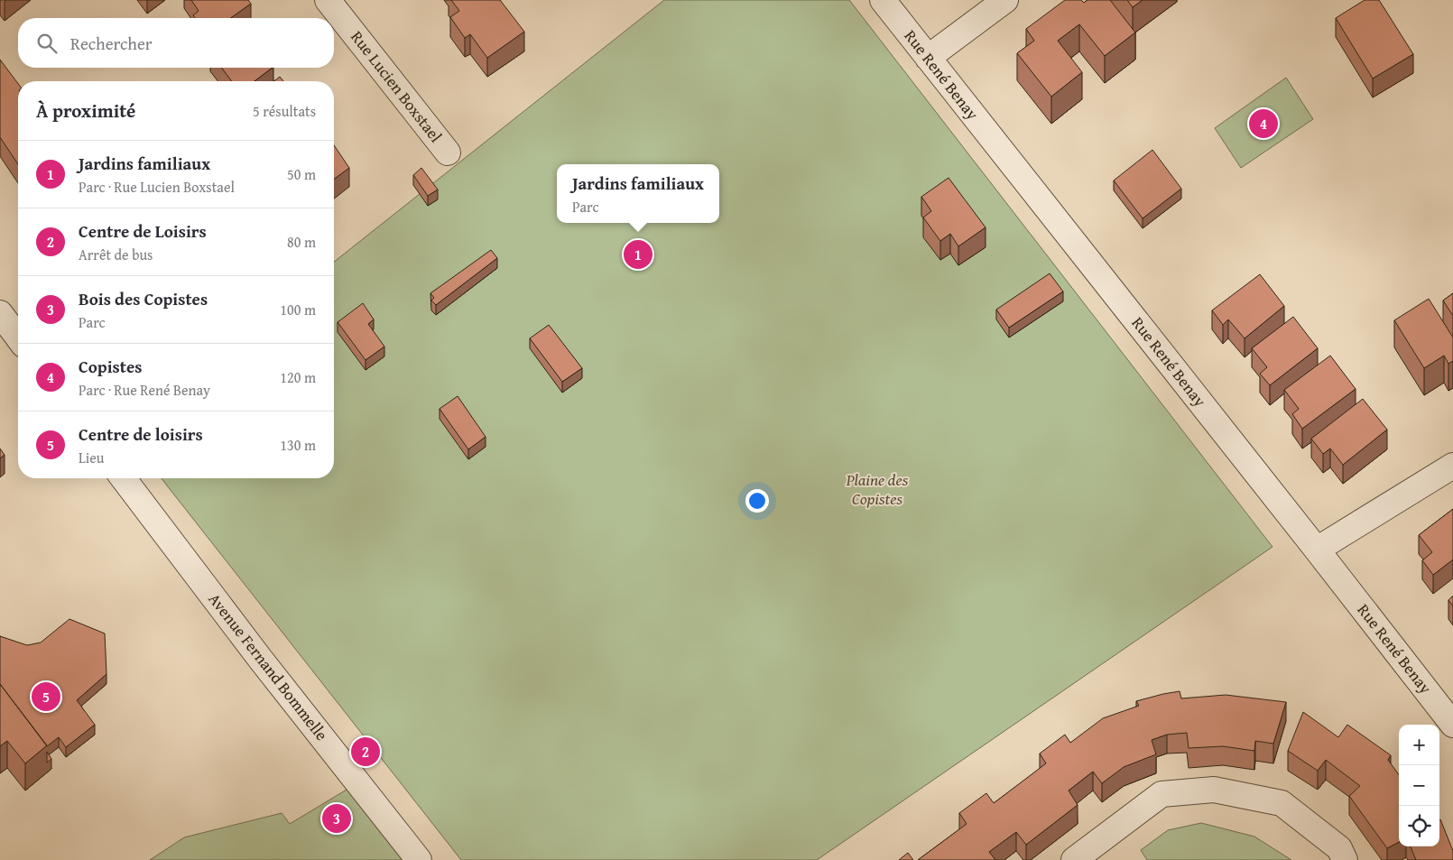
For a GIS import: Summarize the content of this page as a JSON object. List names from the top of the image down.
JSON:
{
  "streets": {
    "street": ["Rue René Benay", "Rue Lucien Boxstael", "Avenue Fernand Bommelle"]
  },
  "parks": ["Plaine des Copistes"],
  "page": {
    "search": "Rechercher",
    "heading": ["À proximité", "5 résultats"],
    "pins": [
      "4",
      "1",
      "5",
      "2",
      "3"
    ],
    "list": [
      {
        "mark": "1",
        "name": "Jardins familiaux",
        "note": "Parc · Rue Lucien Boxstael",
        "value": "50 m"
      },
      {
        "mark": "2",
        "name": "Centre de Loisirs",
        "note": "Arrêt de bus",
        "value": "80 m"
      },
      {
        "mark": "3",
        "name": "Bois des Copistes",
        "note": "Parc",
        "value": "100 m"
      },
      {
        "mark": "4",
        "name": "Copistes",
        "note": "Parc · Rue René Benay",
        "value": "120 m"
      },
      {
        "mark": "5",
        "name": "Centre de loisirs",
        "note": "Lieu",
        "value": "130 m"
      }
    ],
    "popup": ["Jardins familiaux", "Parc"],
    "map_buttons": ["+", "−"]
  }
}
